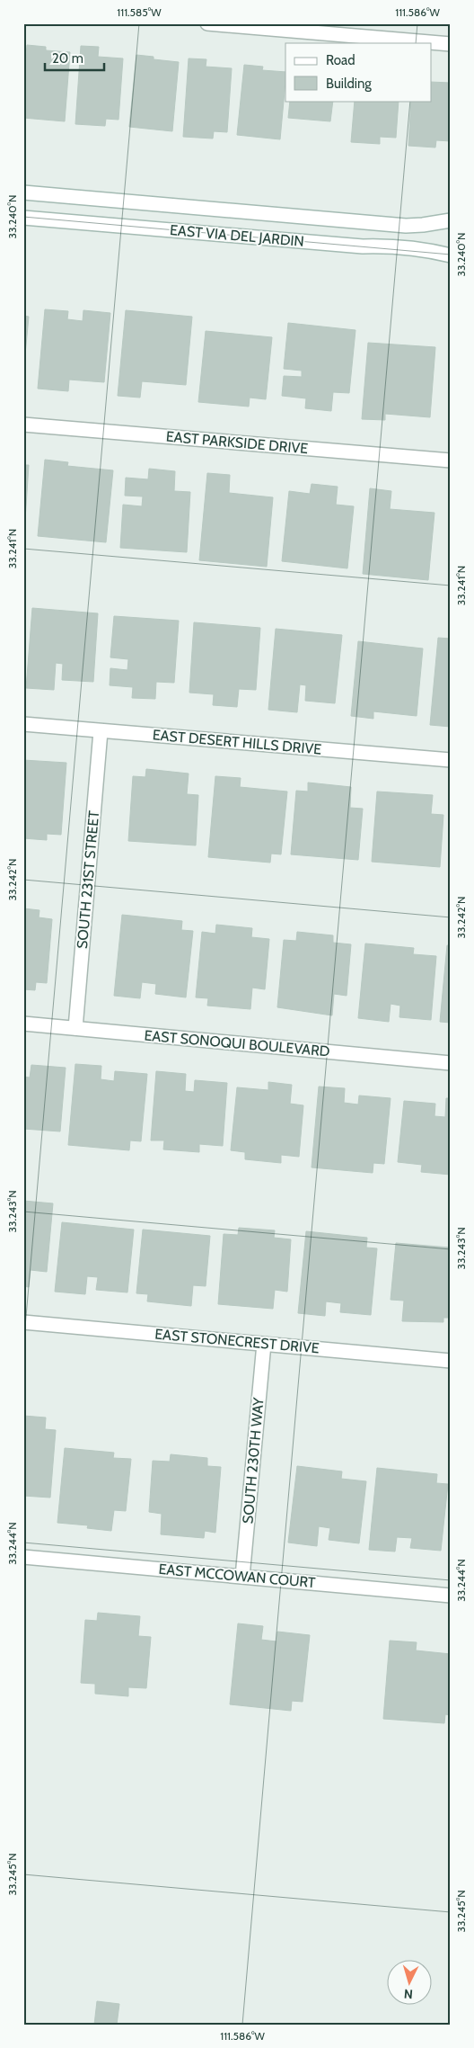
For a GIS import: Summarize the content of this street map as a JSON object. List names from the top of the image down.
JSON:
{
  "streets": {
    "street": [
      "EAST VIA DEL JARDIN",
      "EAST PARKSIDE DRIVE",
      "EAST DESERT HILLS DRIVE",
      "SOUTH 231ST STREET",
      "EAST SONOQUI BOULEVARD",
      "EAST STONECREST DRIVE",
      "SOUTH 230TH WAY",
      "EAST MCCOWAN COURT"
    ]
  },
  "crossings": [
    ["EAST DESERT HILLS DRIVE", "SOUTH 231ST STREET"],
    ["SOUTH 231ST STREET", "EAST SONOQUI BOULEVARD"],
    ["EAST STONECREST DRIVE", "SOUTH 230TH WAY"],
    ["SOUTH 230TH WAY", "EAST MCCOWAN COURT"]
  ],
  "legend": ["Road", "Building"],
  "scale_bar": "20 m",
  "north": "bottom",
  "coordinates": [
    "111.585°W",
    "111.586°W",
    "33.240°N",
    "33.241°N",
    "33.242°N",
    "33.243°N",
    "33.244°N",
    "33.245°N"
  ]
}
